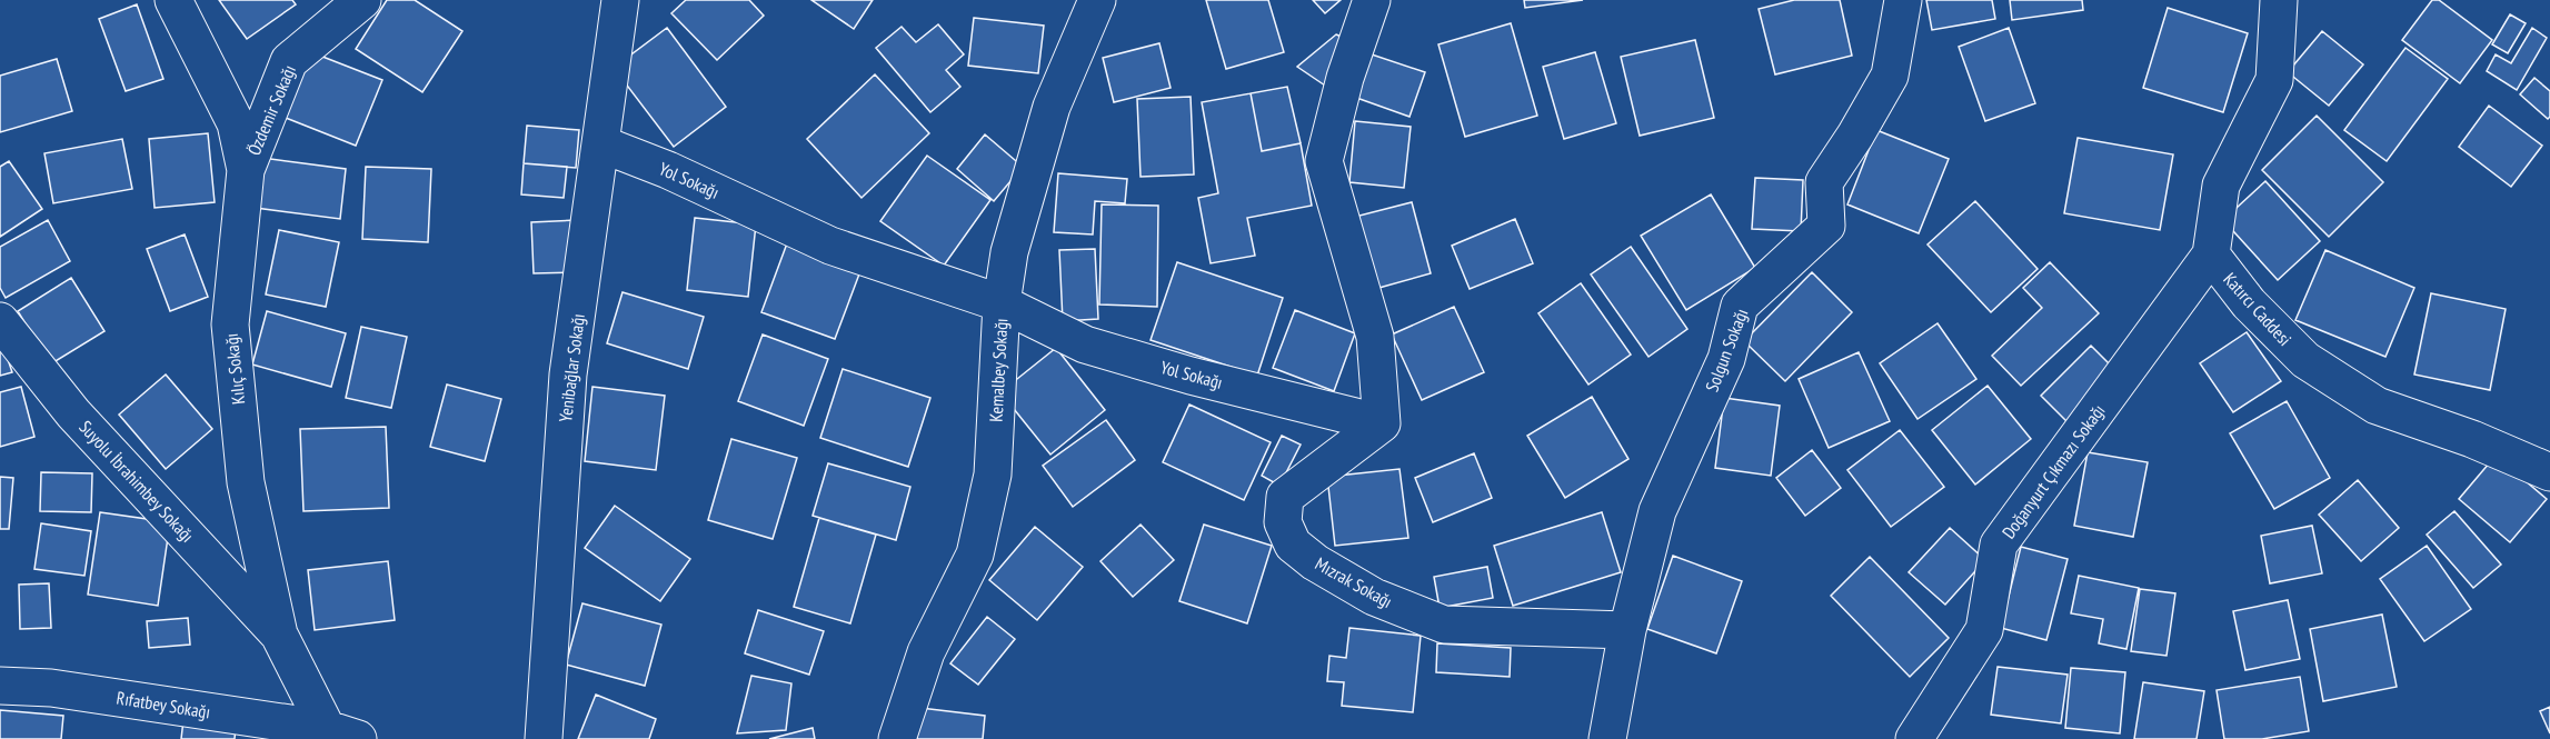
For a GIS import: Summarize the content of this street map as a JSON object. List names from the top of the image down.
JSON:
{
  "streets": {
    "street": [
      "Özdemir Sokağı",
      "Yol Sokağı",
      "Katırcı Caddesi",
      "Solgun Sokağı",
      "Yenibağlar Sokağı",
      "Kılıç Sokağı",
      "Kemalbey Sokağı",
      "Doğanyurt Çıkmazı Sokağı",
      "Suyolu İbrahimbey Sokağı",
      "Mızrak Sokağı",
      "Rıfatbey Sokağı"
    ]
  },
  "crossings": [
    ["Özdemir Sokağı", "Kılıç Sokağı"],
    ["Yol Sokağı", "Yenibağlar Sokağı"],
    ["Yol Sokağı", "Kemalbey Sokağı"],
    ["Yol Sokağı", "Mızrak Sokağı"],
    ["Katırcı Caddesi", "Doğanyurt Çıkmazı Sokağı"],
    ["Solgun Sokağı", "Mızrak Sokağı"],
    ["Kılıç Sokağı", "Suyolu İbrahimbey Sokağı"],
    ["Kılıç Sokağı", "Rıfatbey Sokağı"]
  ]
}
